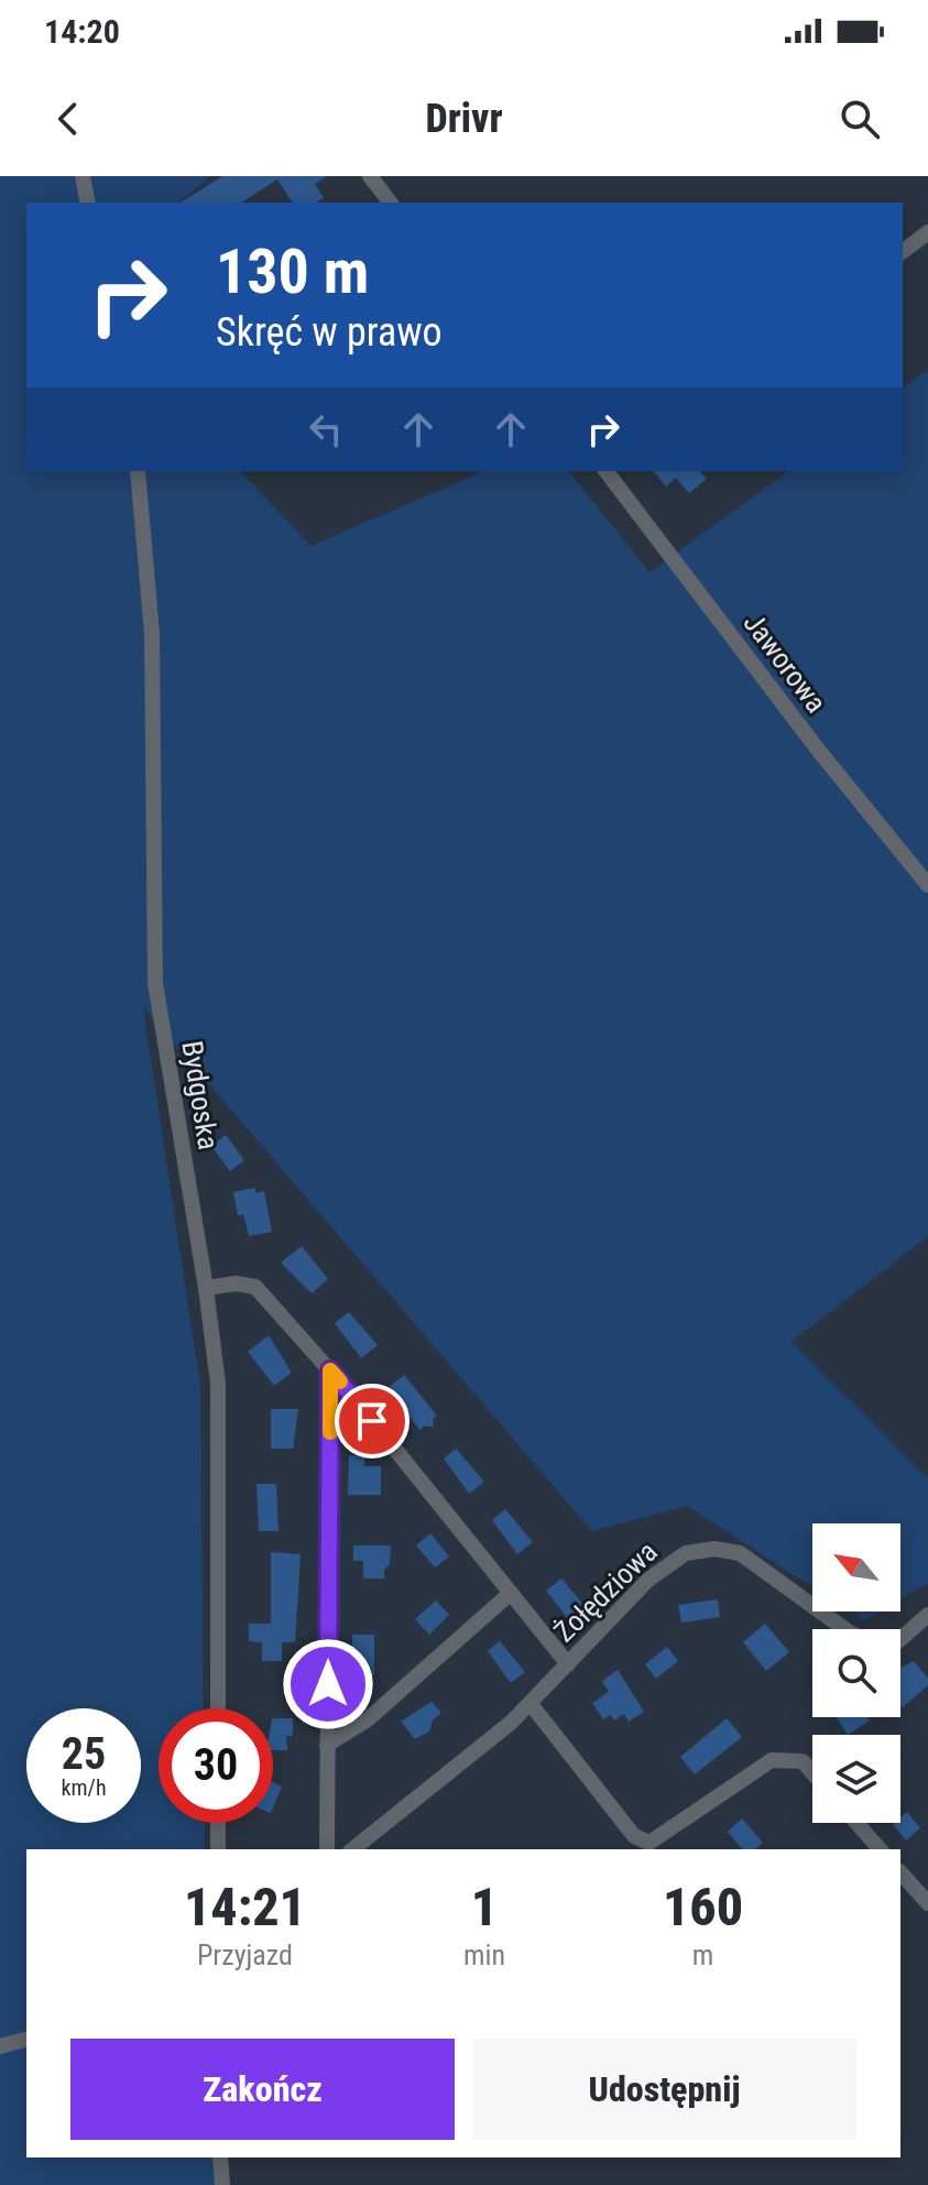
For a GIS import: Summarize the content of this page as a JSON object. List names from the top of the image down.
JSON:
{
  "streets": {
    "street": ["Jaworowa", "Bydgoska", "Żołędziowa"]
  },
  "north": "top left",
  "page": {
    "status": "14:20",
    "header": "Drivr",
    "turn": ["130 m", "Skręć w prawo"],
    "speed": "25 km/h",
    "limit": "30",
    "eta": [
      "14:21",
      "Przyjazd",
      "1",
      "min",
      "160",
      "m"
    ],
    "buttons": ["Zakończ", "Udostępnij"]
  }
}
